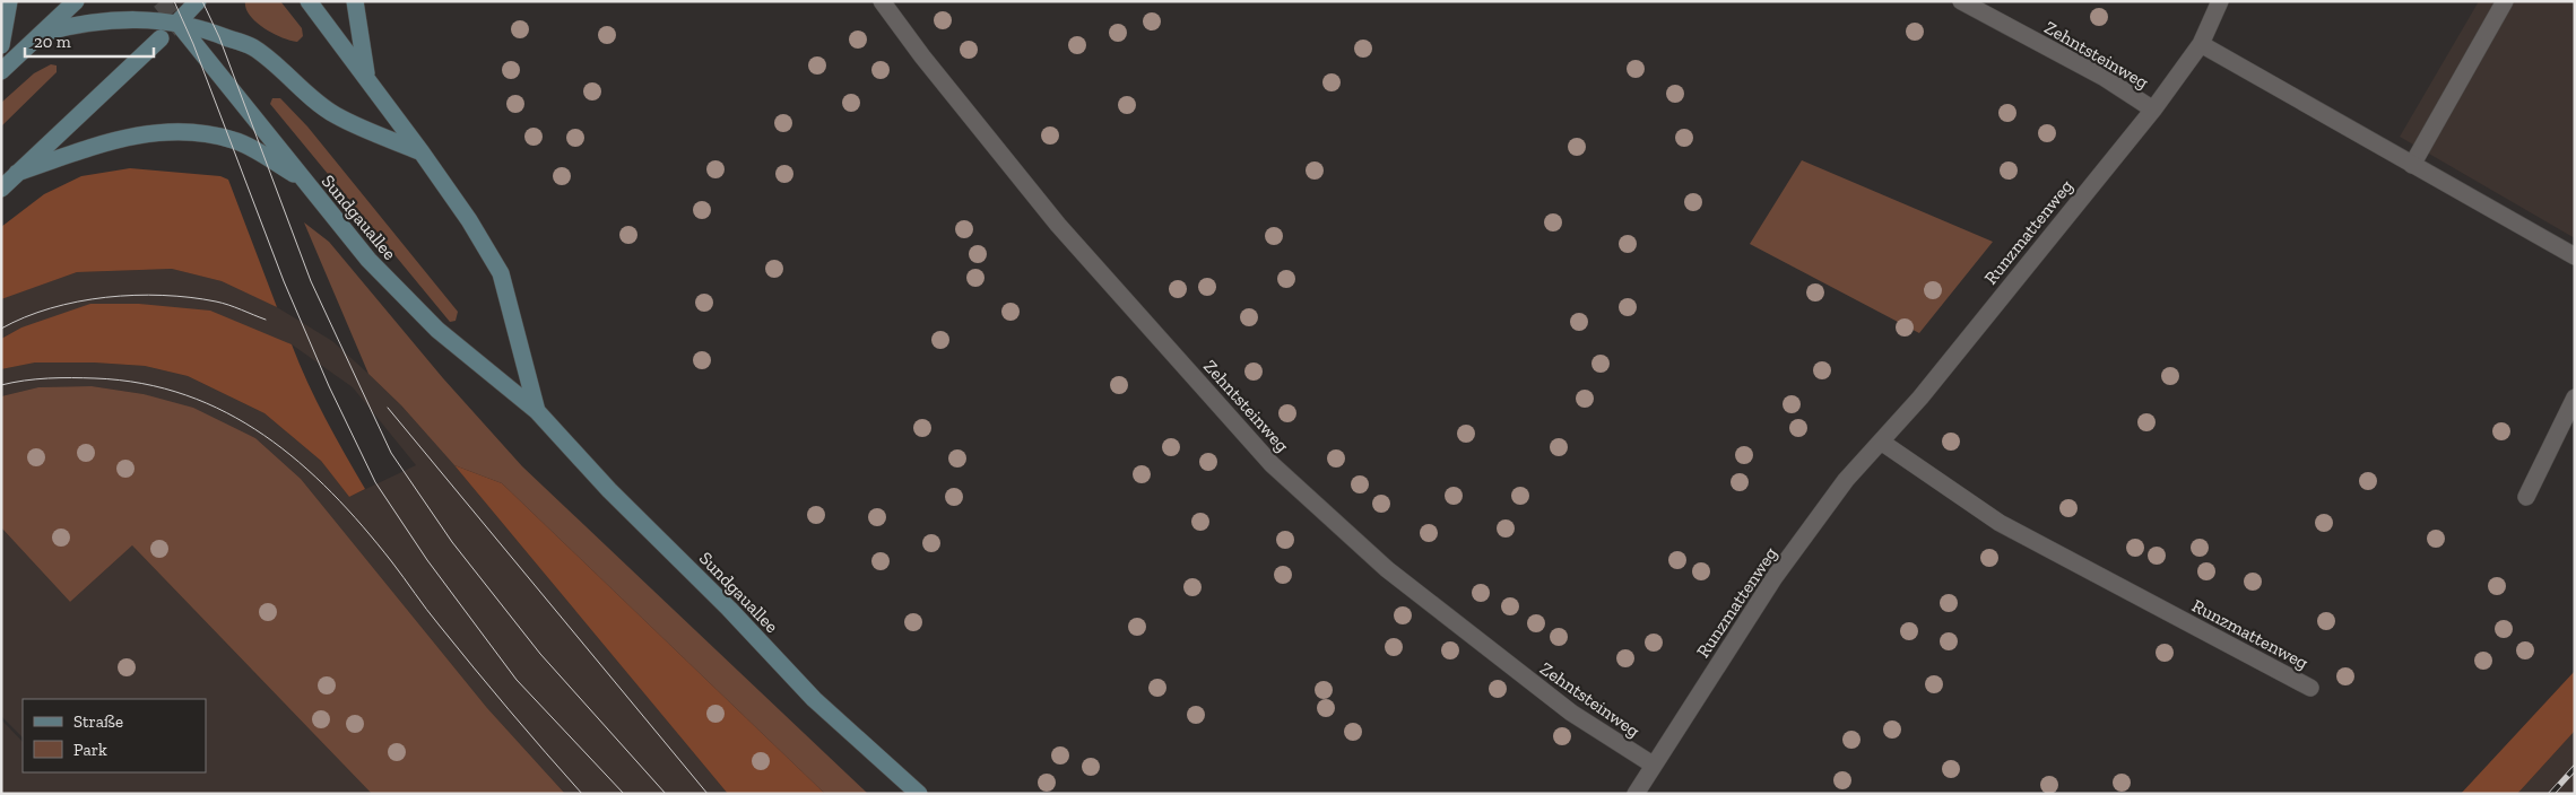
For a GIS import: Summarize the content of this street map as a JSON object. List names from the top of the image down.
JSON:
{
  "streets": {
    "street": ["Zehntsteinweg", "Sundgauallee", "Runzmattenweg"]
  },
  "crossings": [
    ["Zehntsteinweg", "Runzmattenweg"]
  ],
  "legend": ["Straße", "Park"],
  "scale_bar": "20 m"
}
